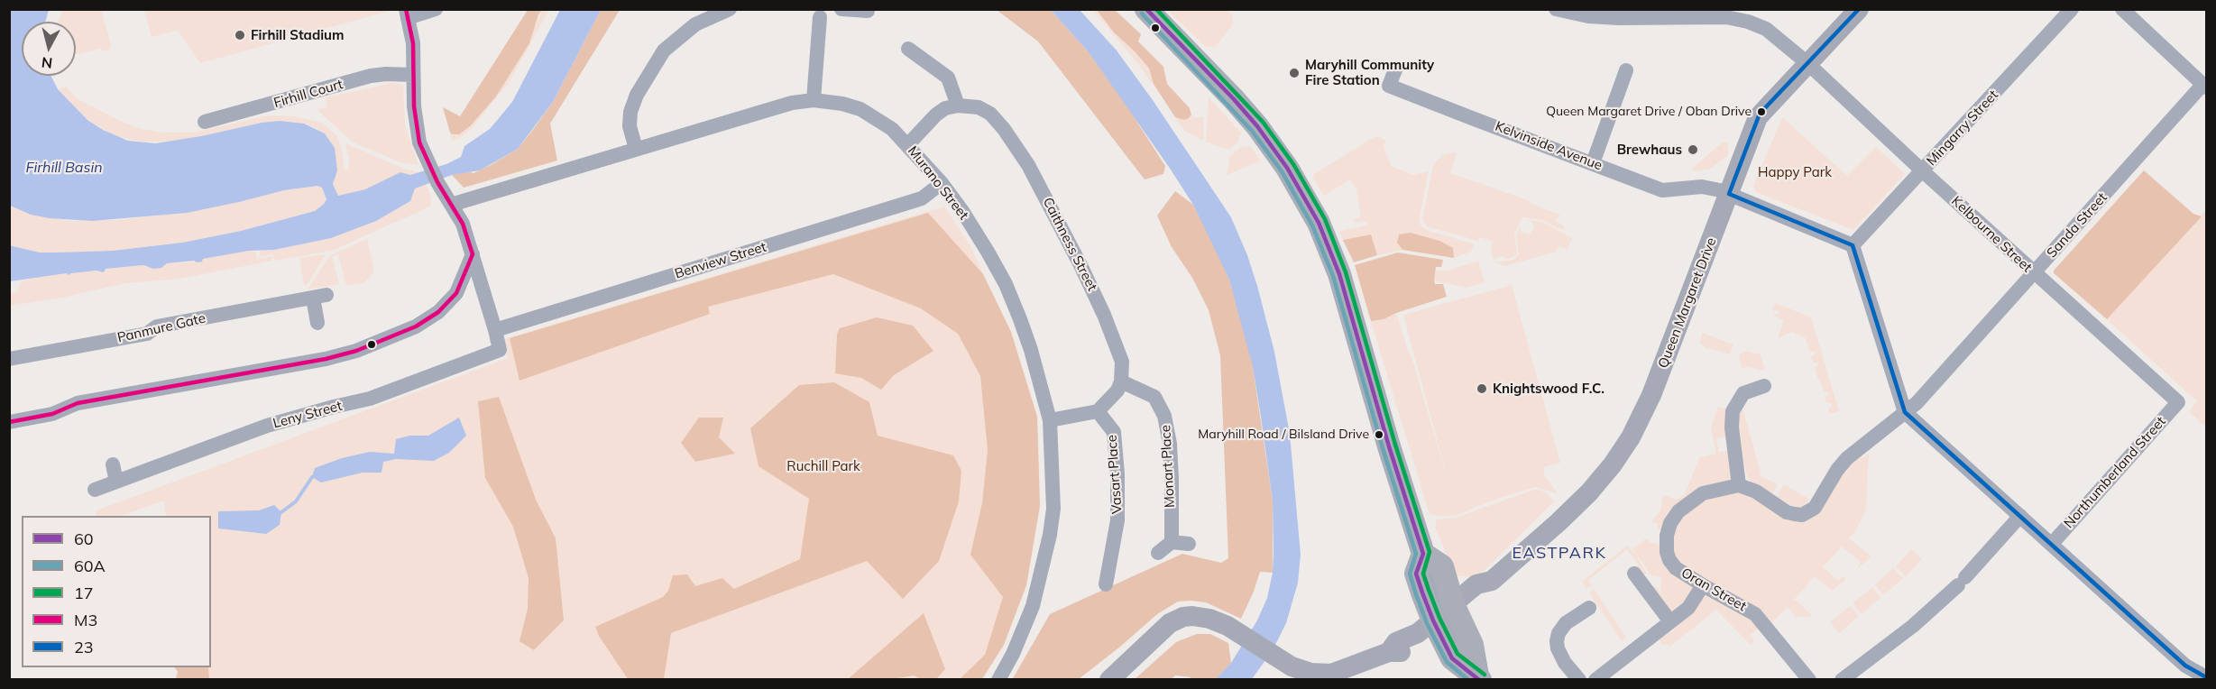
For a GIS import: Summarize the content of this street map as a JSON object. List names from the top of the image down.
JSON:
{
  "streets": {
    "main road": ["Queen Margaret Drive"],
    "street": [
      "Firhill Court",
      "Mingarry Street",
      "Kelvinside Avenue",
      "Murano Street",
      "Sanda Street",
      "Kelbourne Street",
      "Caithness Street",
      "Benview Street",
      "Panmure Gate",
      "Leny Street",
      "Monart Place",
      "Northumberland Street",
      "Vasart Place",
      "Oran Street"
    ]
  },
  "crossings": [
    ["Mingarry Street", "Kelvinside Avenue"],
    ["Mingarry Street", "Kelbourne Street"],
    ["Kelvinside Avenue", "Queen Margaret Drive"],
    ["Murano Street", "Benview Street"],
    ["Sanda Street", "Kelbourne Street"],
    ["Kelbourne Street", "Queen Margaret Drive"],
    ["Kelbourne Street", "Northumberland Street"],
    ["Caithness Street", "Monart Place"],
    ["Benview Street", "Leny Street"]
  ],
  "districts": ["EASTPARK"],
  "water": ["Firhill Basin"],
  "parks": ["Happy Park", "Ruchill Park"],
  "places": [
    "Firhill Stadium",
    "Maryhill Community Fire Station",
    "Queen Margaret Drive / Oban Drive",
    "Brewhaus",
    "Knightswood F.C.",
    "Maryhill Road / Bilsland Drive"
  ],
  "lines": [
    "transit line 60",
    "transit line 17",
    "transit line M3",
    "transit line 23",
    "transit line 60A"
  ],
  "legend": [
    "60",
    "60A",
    "17",
    "M3",
    "23"
  ],
  "north": "bottom"
}
